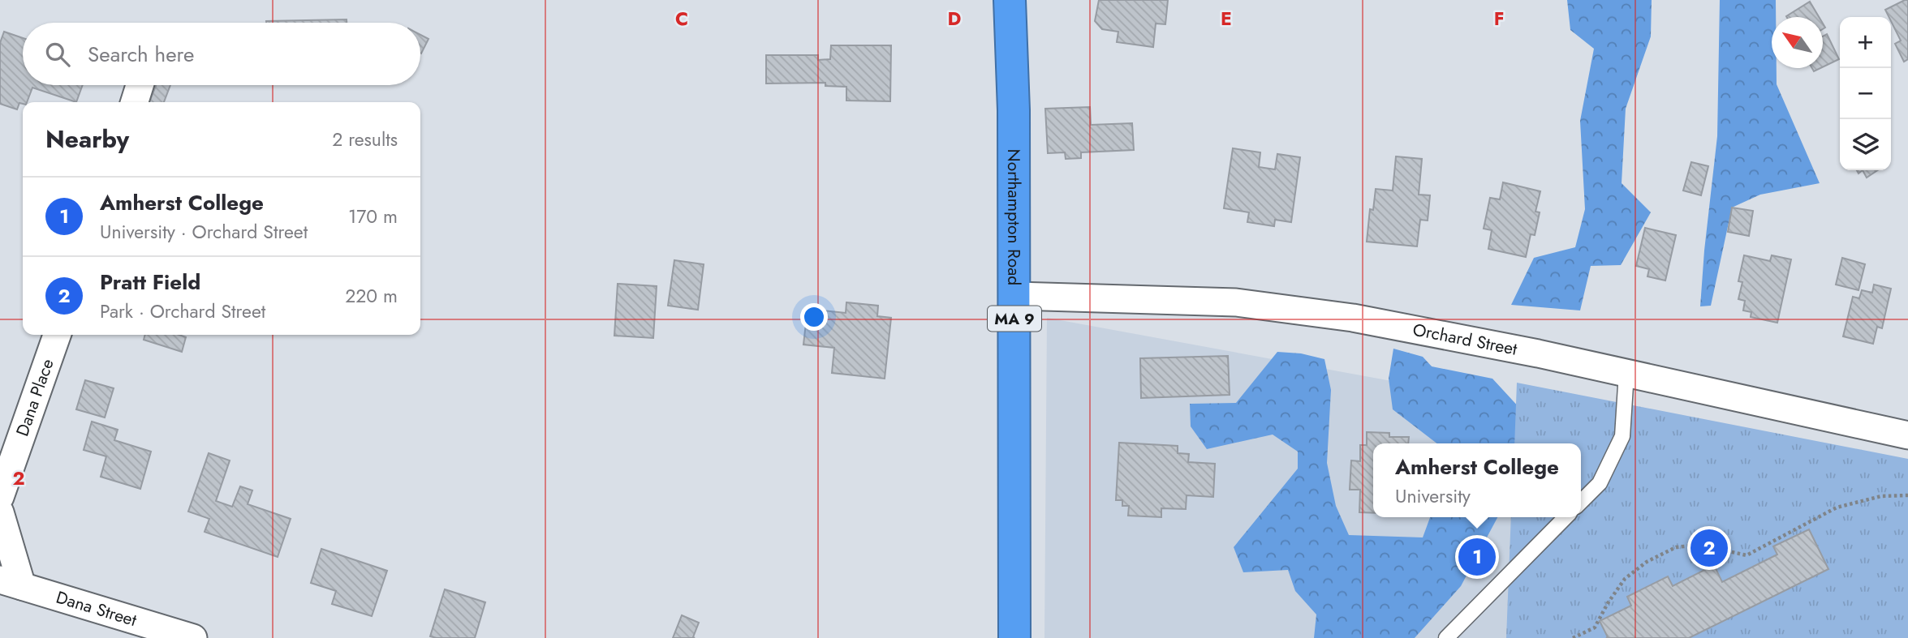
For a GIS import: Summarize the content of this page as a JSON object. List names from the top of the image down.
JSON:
{
  "streets": {
    "highway": ["Northampton Road", "MA 9"],
    "street": ["Orchard Street", "Dana Place", "Dana Street"]
  },
  "crossings": [
    ["Northampton Road", "Orchard Street"]
  ],
  "north": "top left",
  "page": {
    "map_buttons": ["+", "−"],
    "search": "Search here",
    "heading": ["Nearby", "2 results"],
    "list": [
      {
        "mark": "1",
        "name": "Amherst College",
        "note": "University · Orchard Street",
        "value": "170 m"
      },
      {
        "mark": "2",
        "name": "Pratt Field",
        "note": "Park · Orchard Street",
        "value": "220 m"
      }
    ],
    "popup": ["Amherst College", "University"],
    "pins": ["2", "1"]
  },
  "grid": {
    "columns": [
      "C",
      "D",
      "E",
      "F"
    ],
    "rows": ["2"]
  }
}
